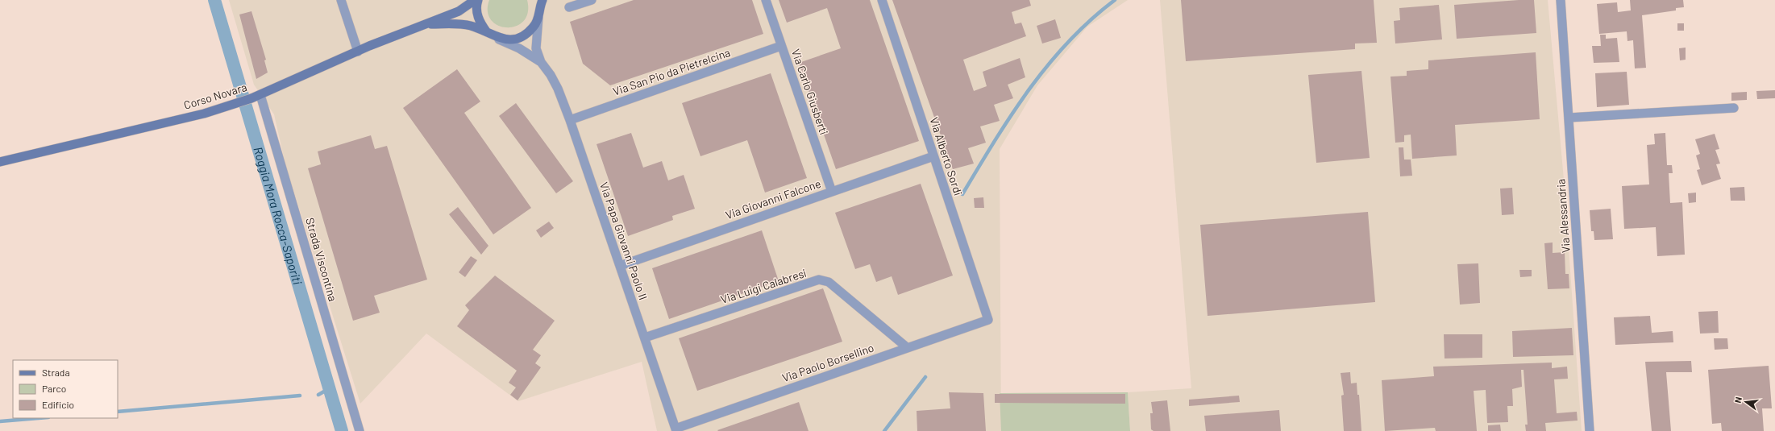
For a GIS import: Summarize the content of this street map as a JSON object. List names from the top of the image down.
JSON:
{
  "streets": {
    "main road": ["Corso Novara"],
    "street": [
      "Via San Pio da Pietrelcina",
      "Via Carlo Giusberti",
      "Via Alberto Sordi",
      "Via Giovanni Falcone",
      "Via Alessandria",
      "Via Papa Giovanni Paolo II",
      "Strada Viscontina",
      "Via Luigi Calabresi",
      "Via Paolo Borsellino"
    ]
  },
  "crossings": [
    ["Via San Pio da Pietrelcina", "Via Carlo Giusberti"],
    ["Via San Pio da Pietrelcina", "Via Papa Giovanni Paolo II"],
    ["Via Carlo Giusberti", "Via Giovanni Falcone"],
    ["Corso Novara", "Via Papa Giovanni Paolo II"],
    ["Corso Novara", "Strada Viscontina"],
    ["Via Alberto Sordi", "Via Giovanni Falcone"],
    ["Via Alberto Sordi", "Via Paolo Borsellino"],
    ["Via Giovanni Falcone", "Via Papa Giovanni Paolo II"],
    ["Via Papa Giovanni Paolo II", "Via Luigi Calabresi"],
    ["Via Papa Giovanni Paolo II", "Via Paolo Borsellino"],
    ["Via Luigi Calabresi", "Via Paolo Borsellino"]
  ],
  "water": ["Roggia Mora Rocca-Saporiti"],
  "legend": ["Strada", "Parco", "Edificio"],
  "north": "left"
}
